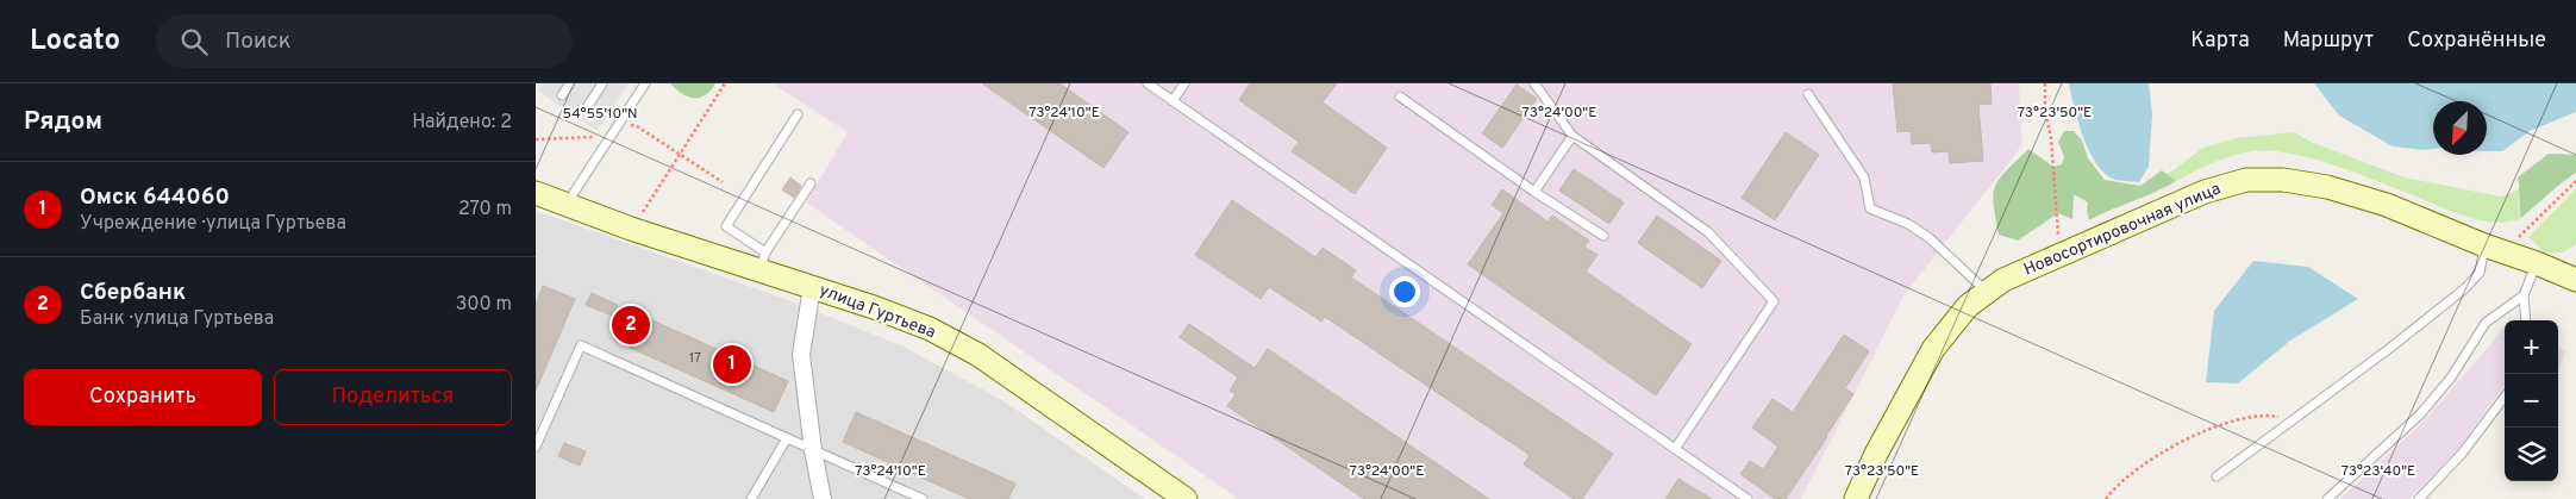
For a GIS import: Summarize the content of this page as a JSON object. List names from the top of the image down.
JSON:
{
  "streets": {
    "main road": ["Новосортировочная улица", "улица Гуртьева"]
  },
  "house_numbers": ["17"],
  "north": "bottom left",
  "page": {
    "header": "Locato",
    "search": "Поиск",
    "nav": ["Карта", "Маршрут", "Сохранённые"],
    "heading": ["Рядом", "Найдено: 2"],
    "list": [
      {
        "mark": "1",
        "name": "Омск 644060",
        "note": "Учреждение · улица Гуртьева",
        "value": "270 m"
      },
      {
        "mark": "2",
        "name": "Сбербанк",
        "note": "Банк · улица Гуртьева",
        "value": "300 m"
      }
    ],
    "pins": ["2", "1"],
    "map_buttons": ["+", "−"],
    "buttons": ["Сохранить", "Поделиться"]
  },
  "coordinates": [
    "73°24'10\"E",
    "73°24'00\"E",
    "73°23'50\"E",
    "54°55'10\"N",
    "73°23'40\"E"
  ]
}
